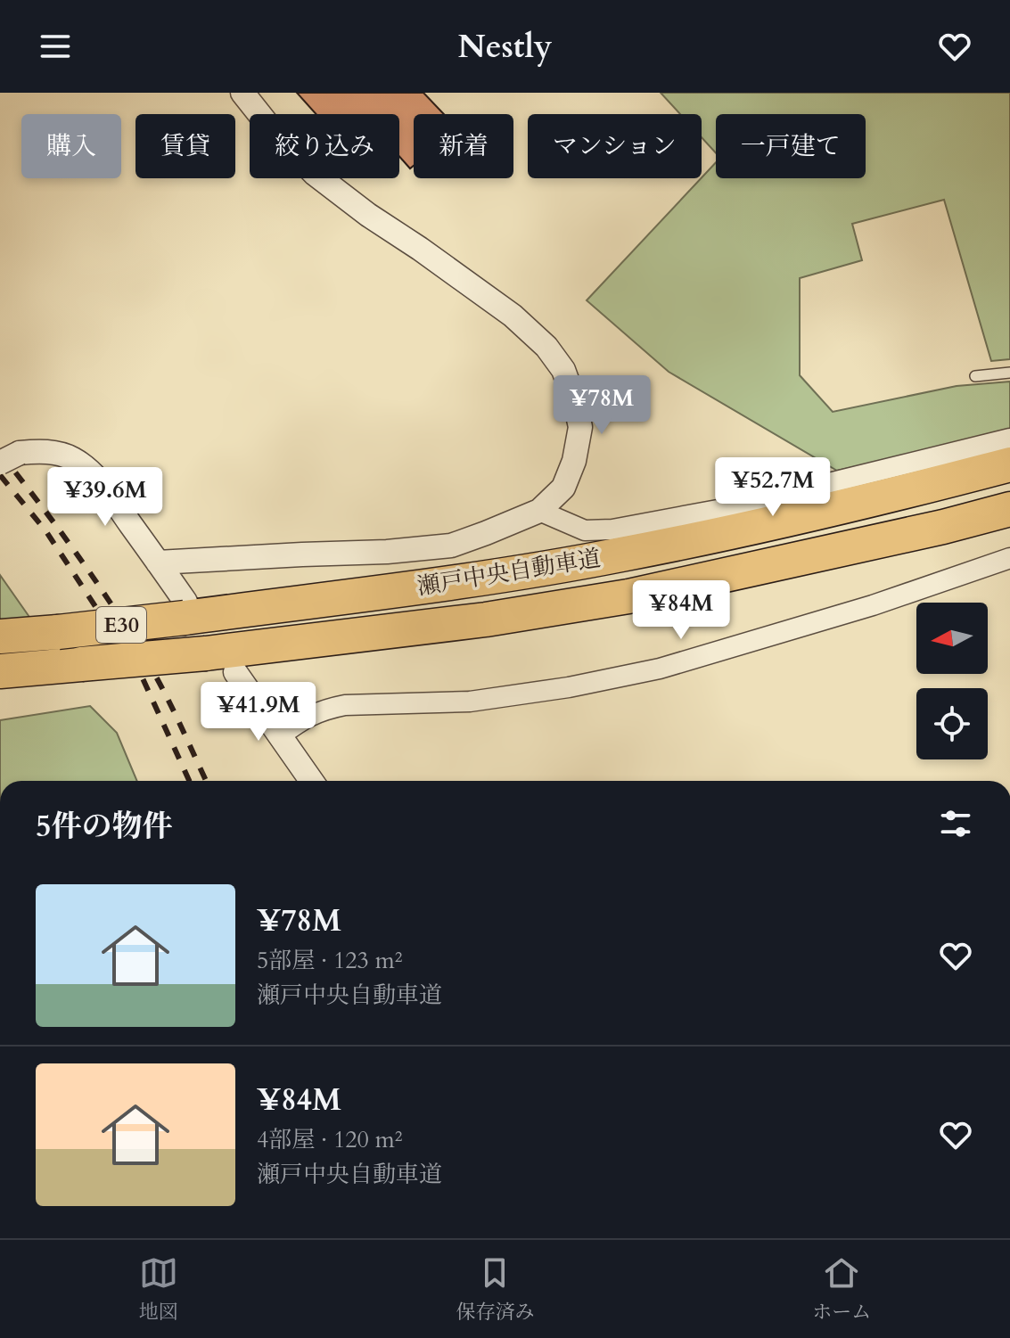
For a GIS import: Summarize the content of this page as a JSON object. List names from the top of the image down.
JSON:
{
  "streets": {
    "highway": ["瀬戸中央自動車道", "E30"]
  },
  "north": "left",
  "page": {
    "header": "Nestly",
    "chip": [
      "購入",
      "賃貸",
      "絞り込み",
      "新着",
      "マンション",
      "一戸建て"
    ],
    "price": [
      "¥78M",
      "¥52.7M",
      "¥39.6M",
      "¥84M",
      "¥41.9M"
    ],
    "heading": "5件の物件",
    "list": [
      {
        "name": "¥78M",
        "note": "5部屋 · 123 m² · 瀬戸中央自動車道"
      },
      {
        "name": "¥84M",
        "note": "4部屋 · 120 m² · 瀬戸中央自動車道"
      }
    ],
    "tabs": ["地図", "保存済み", "ホーム"]
  }
}
